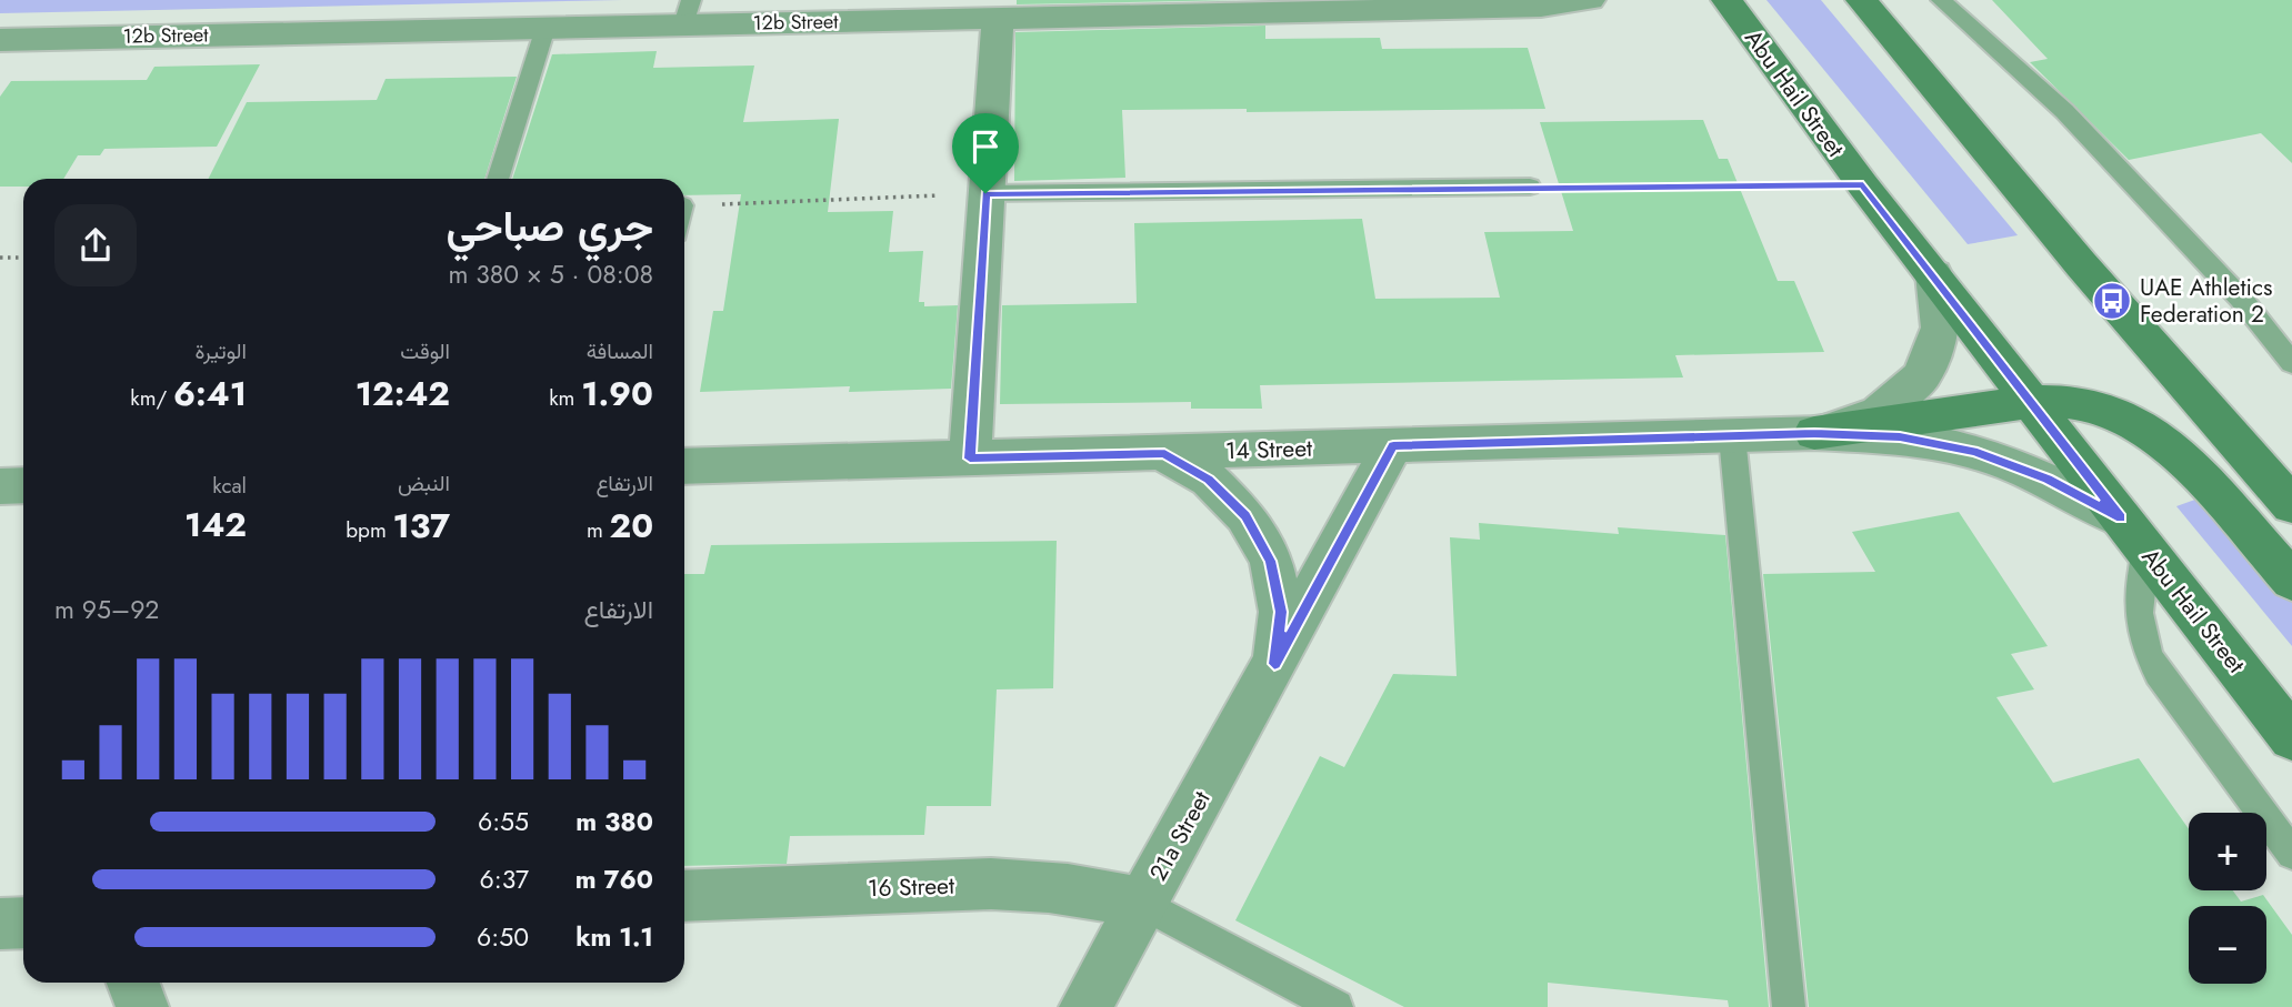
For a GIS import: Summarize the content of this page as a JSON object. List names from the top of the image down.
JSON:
{
  "streets": {
    "main road": ["Abu Hail Street"],
    "street": [
      "12b Street",
      "14 Street",
      "21a Street",
      "16 Street"
    ]
  },
  "crossings": [
    ["Abu Hail Street", "14 Street"],
    ["14 Street", "21a Street"],
    ["21a Street", "16 Street"]
  ],
  "places": {
    "bus stop": ["UAE Athletics Federation 2"]
  },
  "page": {
    "heading": ["جري صباحي", "08:08 · 5 × 380 m"],
    "stats": [
      ["المسافة", "1.90 km"],
      ["الوقت", "12:42"],
      ["الوتيرة", "6:41 /km"],
      ["الارتفاع", "20 m"],
      ["النبض", "137 bpm"],
      ["kcal", "142"]
    ],
    "chart": ["الارتفاع", "92–95 m"],
    "list": [
      {
        "name": "380 m",
        "note": "6:55"
      },
      {
        "name": "760 m",
        "note": "6:37"
      },
      {
        "name": "1.1 km",
        "note": "6:50"
      }
    ],
    "map_buttons": ["+", "−"]
  }
}
